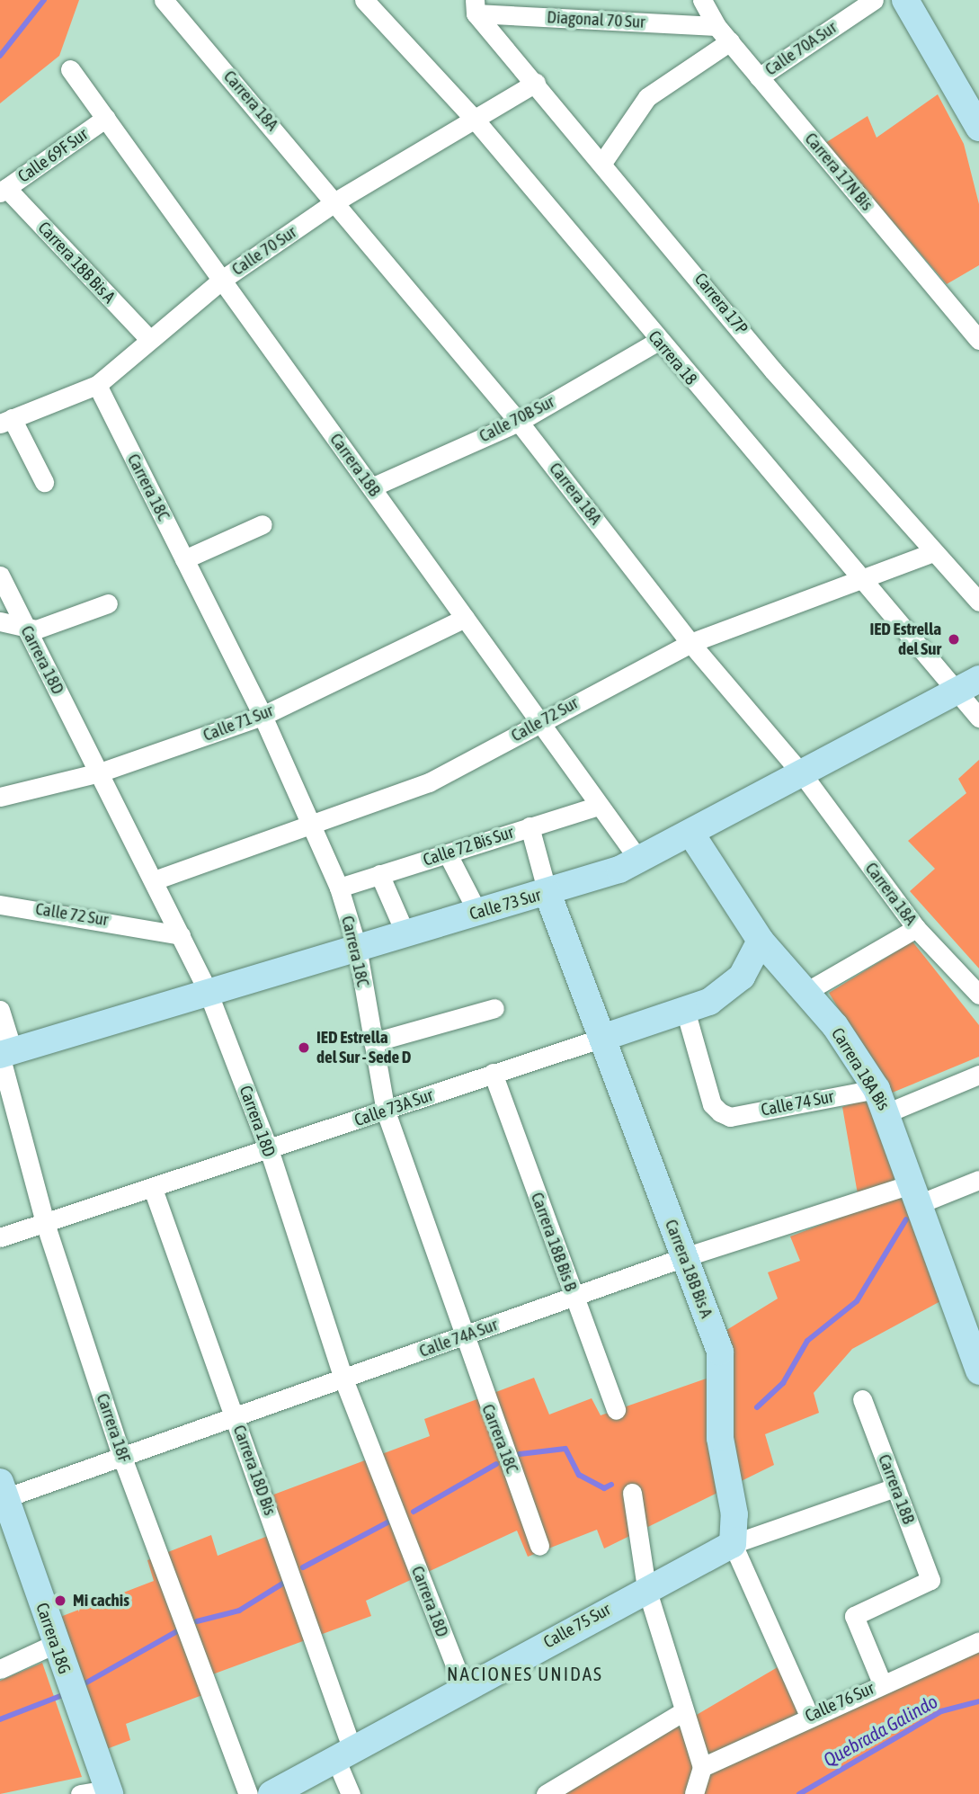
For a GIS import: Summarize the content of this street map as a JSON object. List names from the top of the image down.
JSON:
{
  "streets": {
    "street": [
      "Diagonal 70 Sur",
      "Calle 70A Sur",
      "Carrera 18A",
      "Calle 69F Sur",
      "Carrera 17N Bis",
      "Calle 70 Sur",
      "Carrera 18B Bis A",
      "Carrera 17P",
      "Carrera 18",
      "Calle 70B Sur",
      "Carrera 18B",
      "Carrera 18C",
      "Carrera 18D",
      "Calle 72 Sur",
      "Calle 71 Sur",
      "Calle 72 Bis Sur",
      "Calle 73 Sur",
      "Carrera 18A Bis",
      "Calle 74 Sur",
      "Calle 73A Sur",
      "Carrera 18B Bis B",
      "Calle 74A Sur",
      "Carrera 18F",
      "Carrera 18D Bis",
      "Calle 75 Sur",
      "Carrera 18G",
      "Calle 76 Sur"
    ]
  },
  "crossings": [
    ["Diagonal 70 Sur", "Carrera 17N Bis"],
    ["Diagonal 70 Sur", "Carrera 17P"],
    ["Calle 70A Sur", "Carrera 17N Bis"],
    ["Carrera 18A", "Calle 70 Sur"],
    ["Carrera 18A", "Calle 70B Sur"],
    ["Carrera 18A", "Calle 72 Sur"],
    ["Carrera 18A", "Calle 73 Sur"],
    ["Calle 69F Sur", "Carrera 18B Bis A"],
    ["Calle 69F Sur", "Carrera 18B"],
    ["Calle 70 Sur", "Carrera 18B Bis A"],
    ["Calle 70 Sur", "Carrera 17P"],
    ["Calle 70 Sur", "Carrera 18"],
    ["Calle 70 Sur", "Carrera 18B"],
    ["Calle 70 Sur", "Carrera 18C"],
    ["Carrera 18B Bis A", "Calle 72 Bis Sur"],
    ["Carrera 18B Bis A", "Calle 73 Sur"],
    ["Carrera 18B Bis A", "Calle 73A Sur"],
    ["Carrera 18B Bis A", "Calle 74A Sur"],
    ["Carrera 18B Bis A", "Calle 75 Sur"],
    ["Carrera 18B Bis A", "Calle 76 Sur"],
    ["Carrera 17P", "Calle 72 Sur"],
    ["Carrera 18", "Calle 70B Sur"],
    ["Carrera 18", "Calle 72 Sur"],
    ["Carrera 18", "Calle 73 Sur"],
    ["Calle 70B Sur", "Carrera 18B"],
    ["Carrera 18B", "Calle 72 Sur"],
    ["Carrera 18B", "Calle 71 Sur"],
    ["Carrera 18B", "Calle 72 Bis Sur"],
    ["Carrera 18B", "Calle 73 Sur"],
    ["Carrera 18B", "Calle 75 Sur"],
    ["Carrera 18B", "Calle 76 Sur"],
    ["Carrera 18C", "Calle 72 Sur"],
    ["Carrera 18C", "Calle 71 Sur"],
    ["Carrera 18C", "Calle 72 Bis Sur"],
    ["Carrera 18C", "Calle 73 Sur"],
    ["Carrera 18C", "Calle 73A Sur"],
    ["Carrera 18C", "Calle 74A Sur"],
    ["Carrera 18D", "Calle 72 Sur"],
    ["Carrera 18D", "Calle 71 Sur"],
    ["Carrera 18D", "Calle 73 Sur"],
    ["Carrera 18D", "Calle 73A Sur"],
    ["Carrera 18D", "Calle 74A Sur"],
    ["Carrera 18D", "Calle 75 Sur"],
    ["Calle 73 Sur", "Carrera 18A Bis"],
    ["Calle 73 Sur", "Carrera 18F"],
    ["Carrera 18A Bis", "Calle 74 Sur"],
    ["Carrera 18A Bis", "Calle 73A Sur"],
    ["Carrera 18A Bis", "Calle 74A Sur"],
    ["Calle 74 Sur", "Calle 73A Sur"],
    ["Calle 73A Sur", "Carrera 18B Bis B"],
    ["Calle 73A Sur", "Carrera 18F"],
    ["Calle 73A Sur", "Carrera 18D Bis"],
    ["Carrera 18B Bis B", "Calle 74A Sur"],
    ["Calle 74A Sur", "Carrera 18F"],
    ["Calle 74A Sur", "Carrera 18D Bis"],
    ["Calle 74A Sur", "Carrera 18G"],
    ["Carrera 18D Bis", "Calle 75 Sur"]
  ],
  "districts": ["NACIONES UNIDAS"],
  "water": ["Quebrada Galindo"],
  "places": ["IED Estrella del Sur", "IED Estrella del Sur - Sede D", "Mi cachis"]
}
